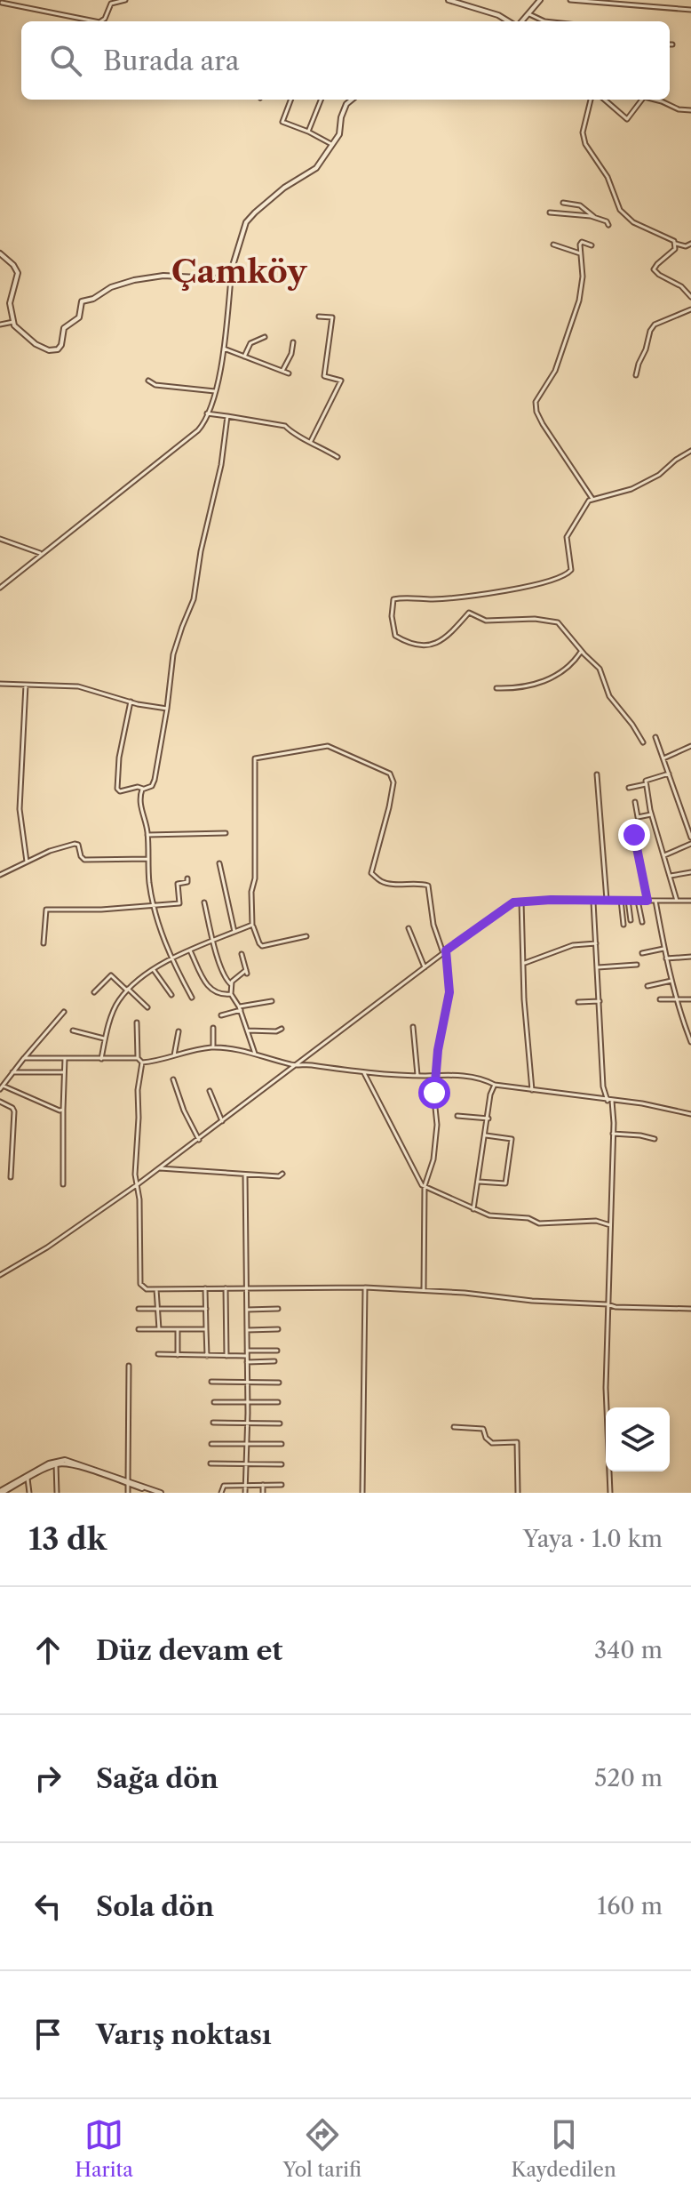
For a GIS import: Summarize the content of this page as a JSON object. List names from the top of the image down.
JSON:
{
  "districts": ["Çamköy"],
  "page": {
    "search": "Burada ara",
    "heading": ["13 dk", "Yaya · 1.0 km"],
    "list": [
      ["Düz devam et", "340 m"],
      ["Sağa dön", "520 m"],
      ["Sola dön", "160 m"],
      "Varış noktası"
    ],
    "nav": ["Harita", "Yol tarifi", "Kaydedilen"]
  }
}
